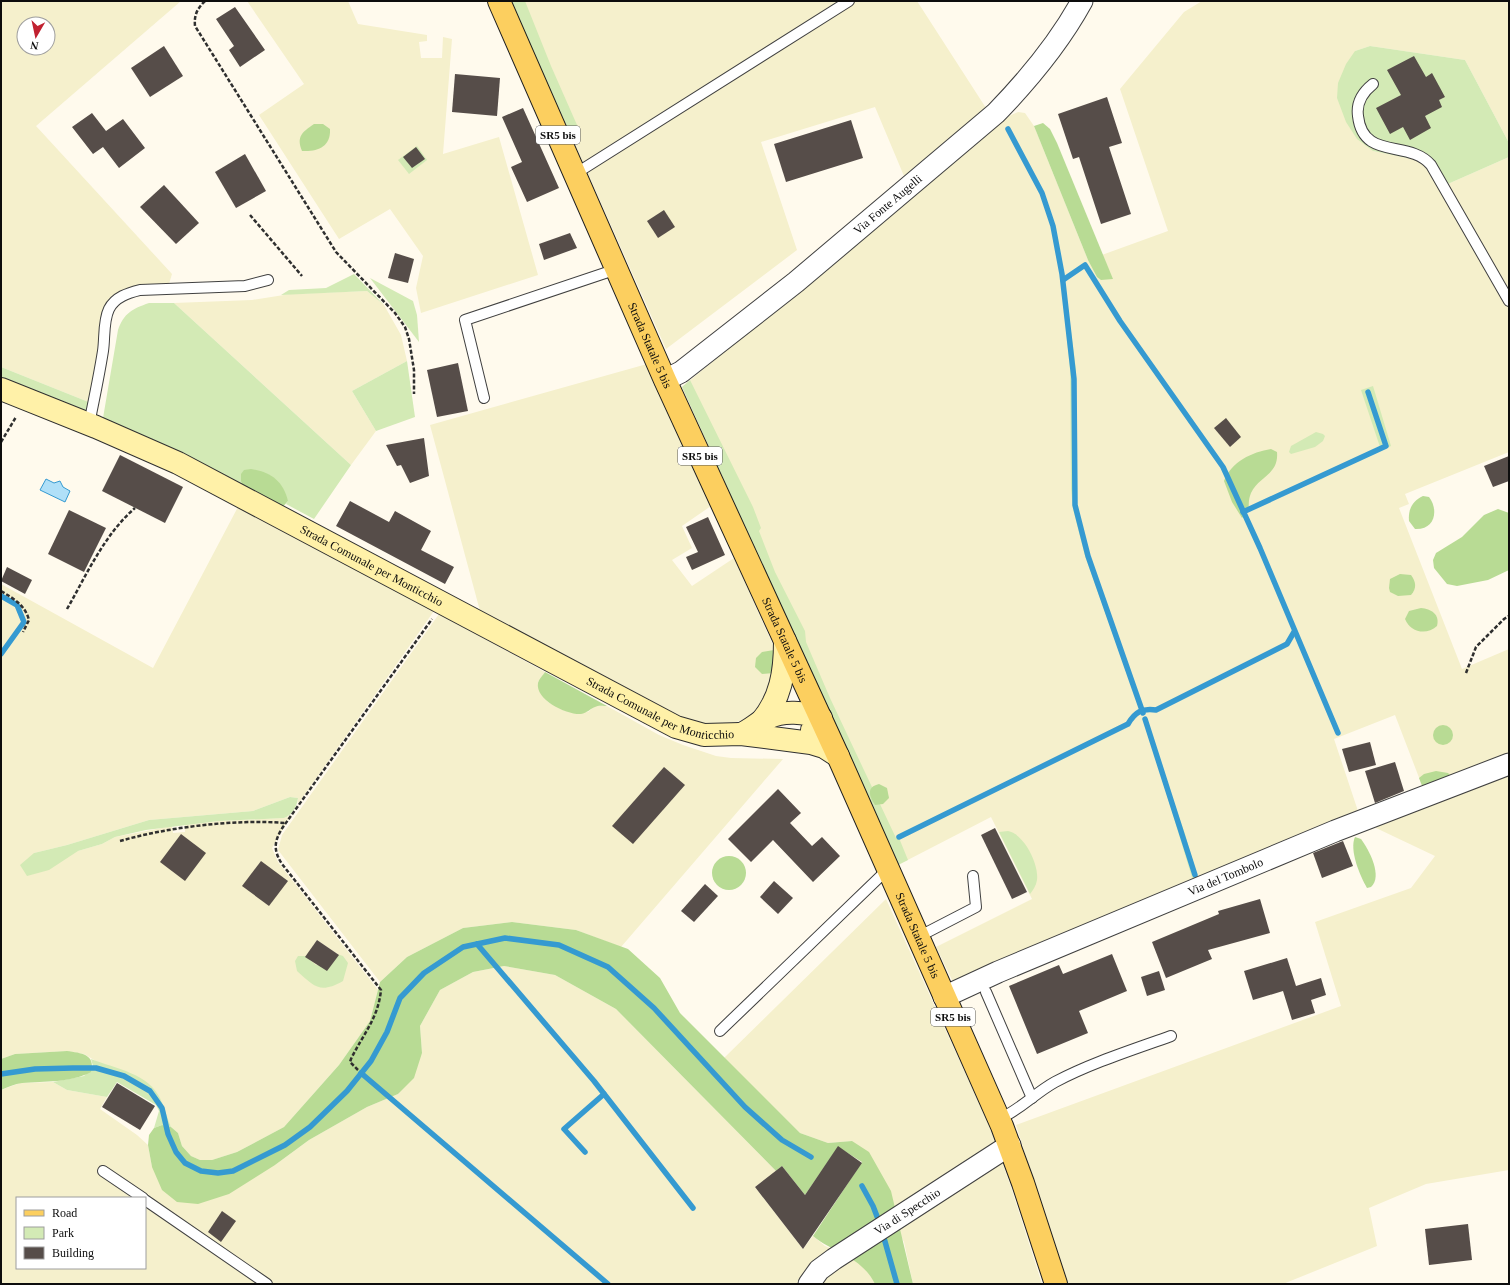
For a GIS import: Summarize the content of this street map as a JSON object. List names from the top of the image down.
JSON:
{
  "streets": {
    "main road": ["SR5 bis", "Strada Statale 5 bis", "Strada Comunale per Monticchio"],
    "street": ["Via Fonte Augelli", "Via del Tombolo", "Via di Specchio"]
  },
  "crossings": [
    ["Via Fonte Augelli", "Strada Statale 5 bis"],
    ["Strada Statale 5 bis", "Strada Comunale per Monticchio"],
    ["Strada Statale 5 bis", "Via del Tombolo"],
    ["Strada Statale 5 bis", "Via di Specchio"]
  ],
  "legend": ["Road", "Park", "Building"],
  "north": "bottom"
}
